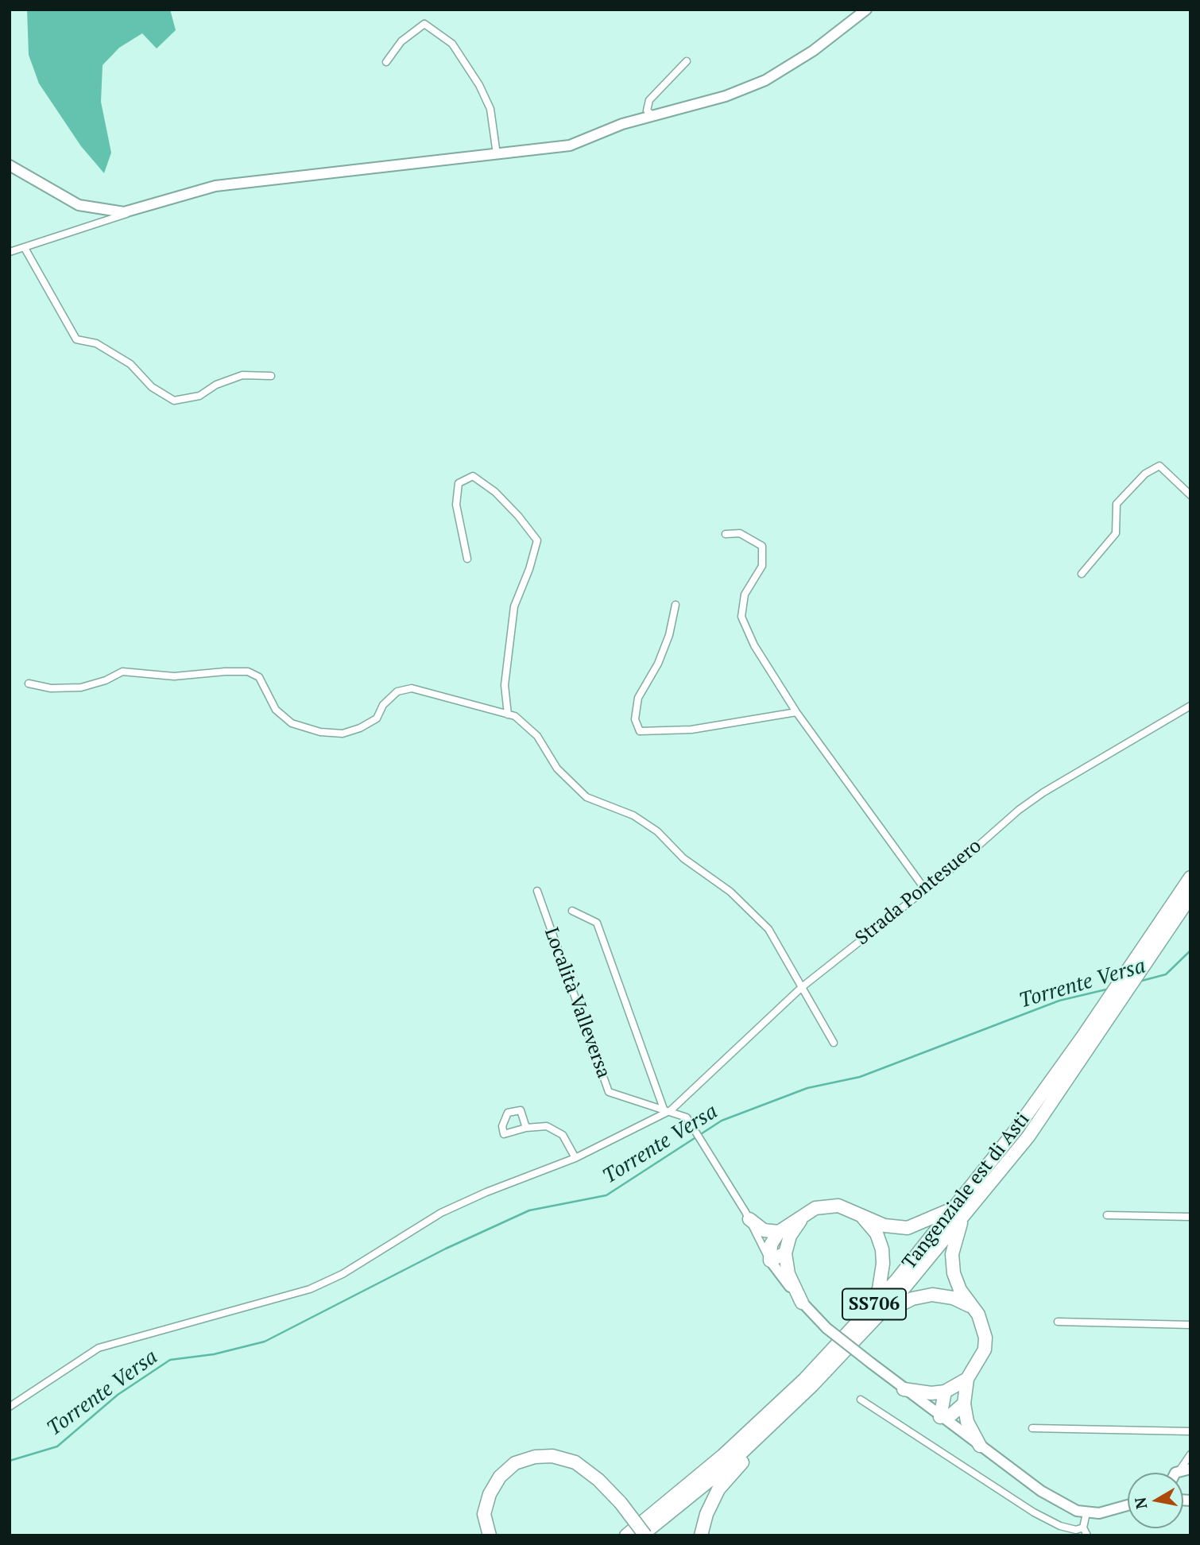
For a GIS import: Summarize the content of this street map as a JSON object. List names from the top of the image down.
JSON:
{
  "streets": {
    "highway": ["Tangenziale est di Asti", "SS706"],
    "street": ["Strada Pontesuero", "Località Valleversa"]
  },
  "crossings": [
    ["Strada Pontesuero", "Località Valleversa"]
  ],
  "water": ["Torrente Versa"],
  "north": "left"
}
